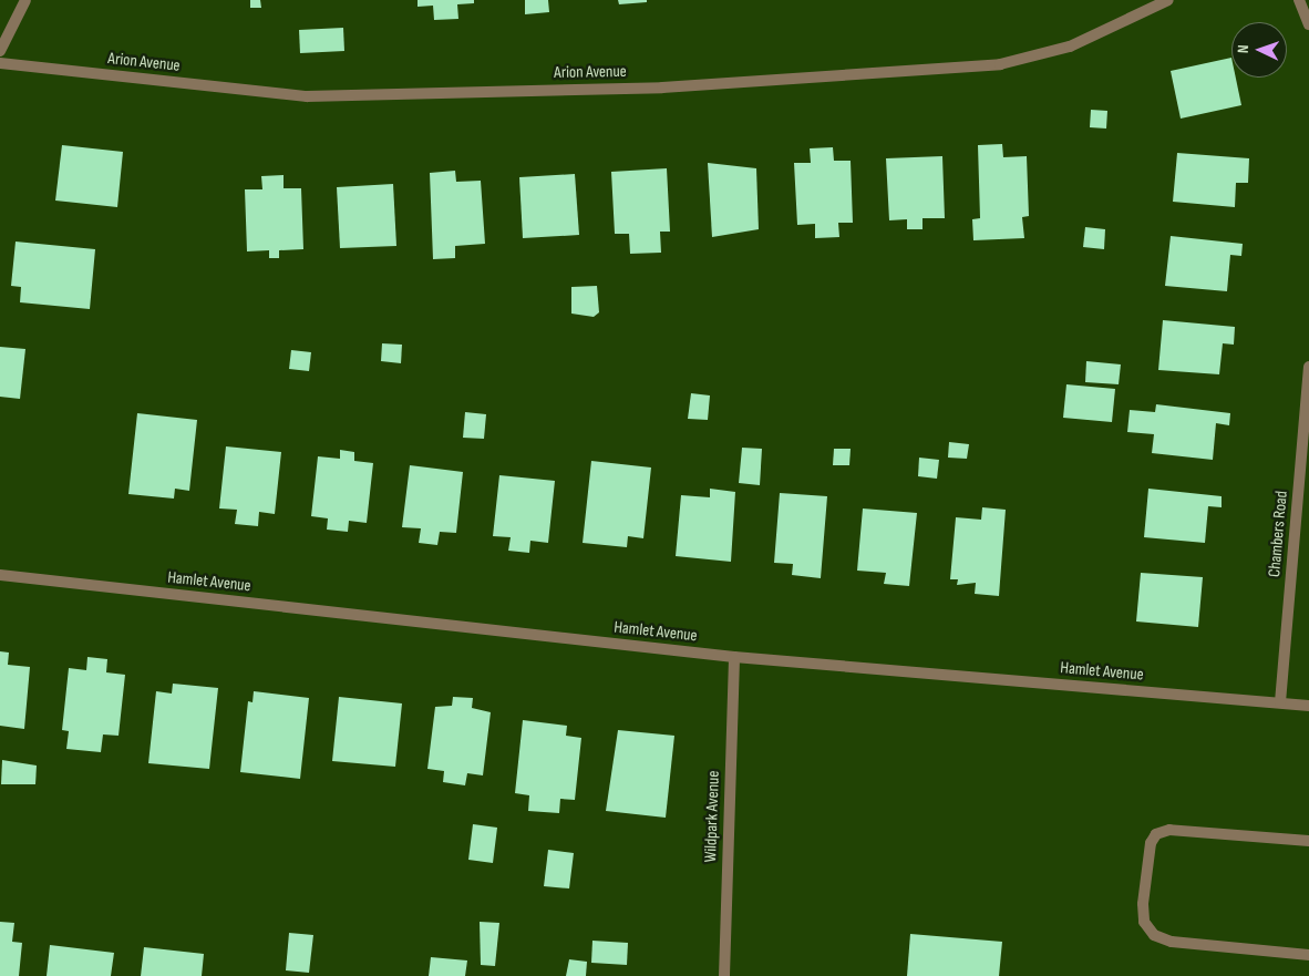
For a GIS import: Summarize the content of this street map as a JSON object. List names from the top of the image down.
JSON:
{
  "streets": {
    "street": [
      "Arion Avenue",
      "Chambers Road",
      "Hamlet Avenue",
      "Wildpark Avenue"
    ]
  },
  "crossings": [
    ["Chambers Road", "Hamlet Avenue"],
    ["Hamlet Avenue", "Wildpark Avenue"]
  ],
  "north": "left"
}
